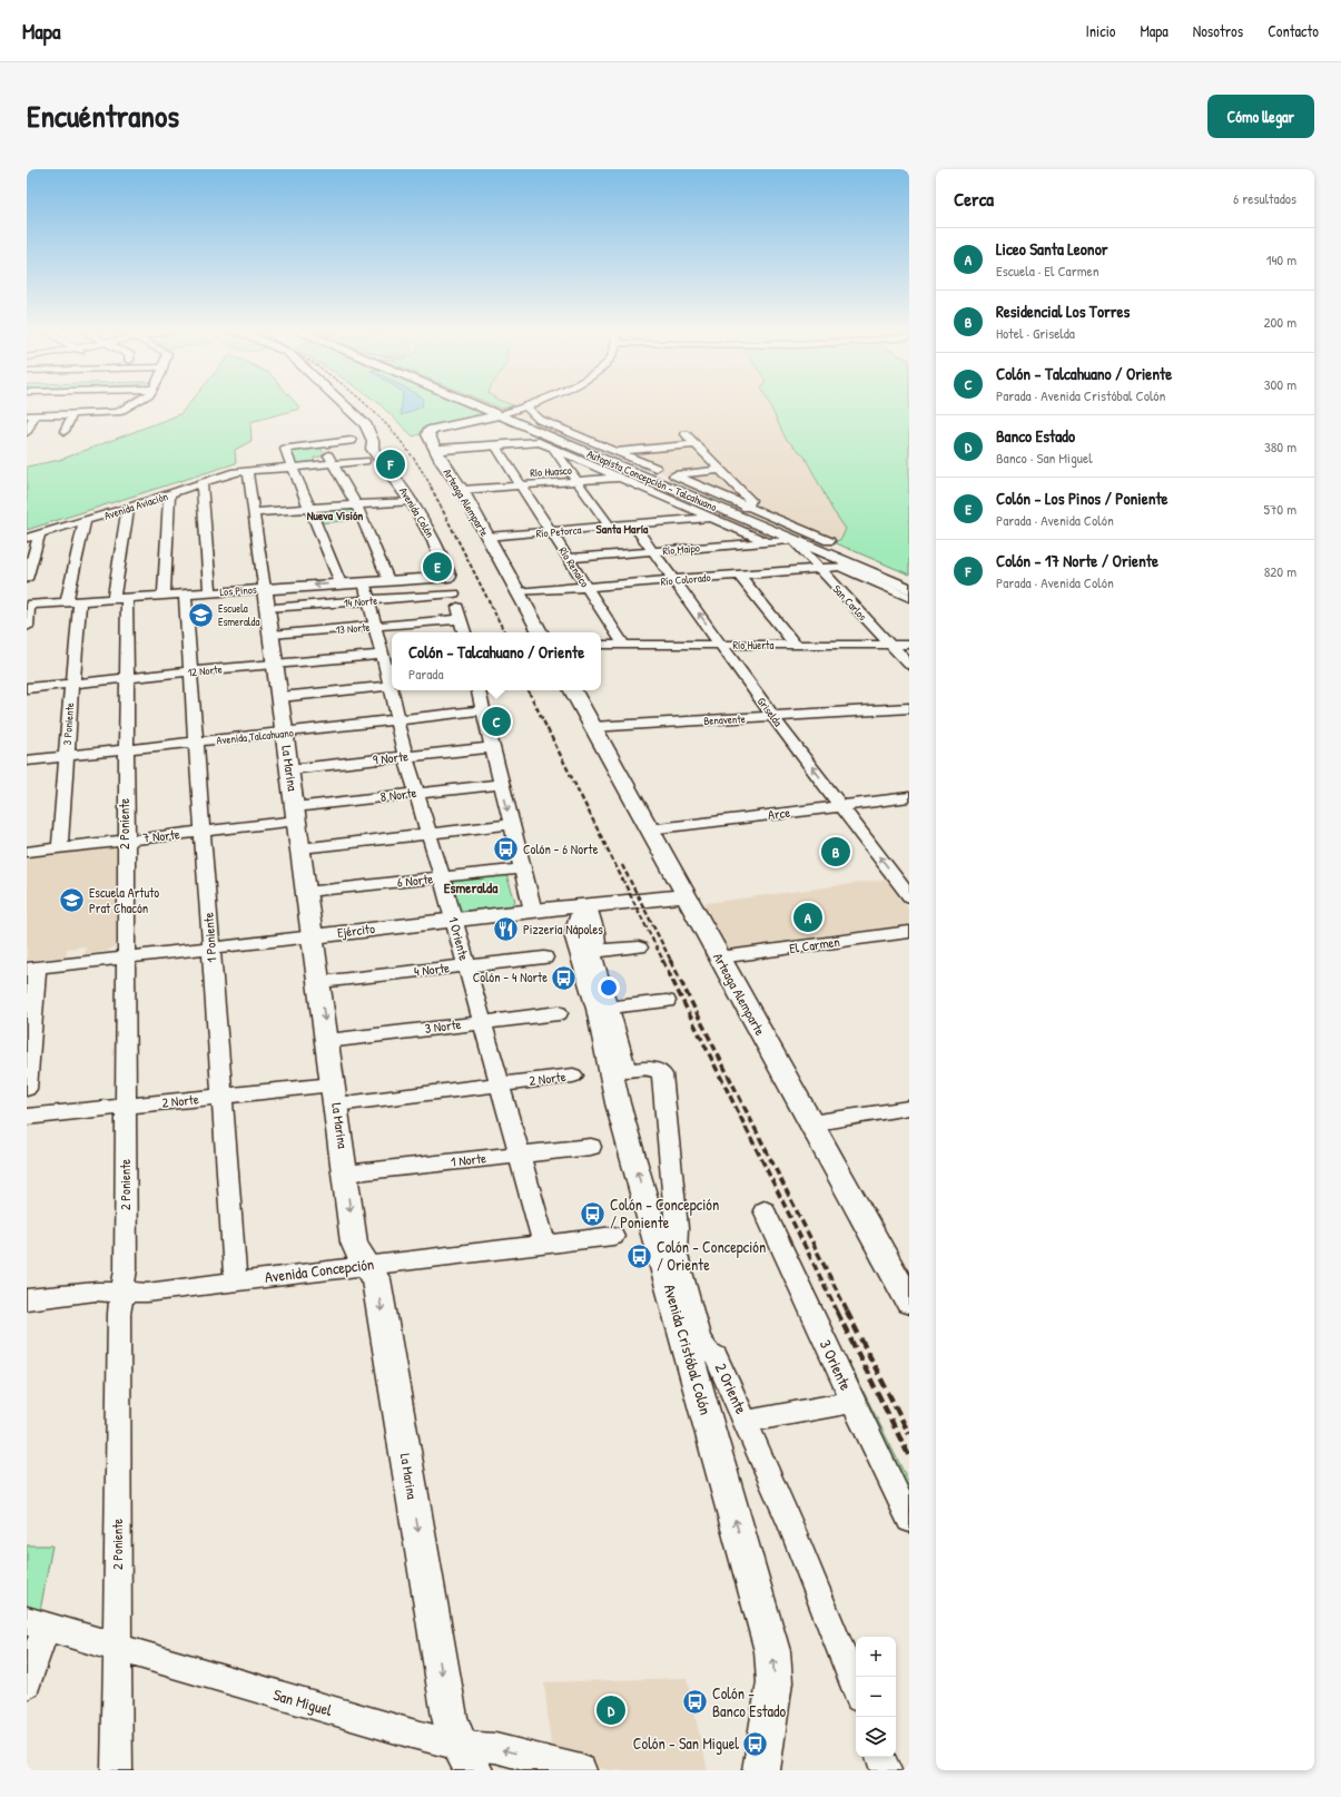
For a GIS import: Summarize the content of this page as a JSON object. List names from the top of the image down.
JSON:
{
  "streets": {
    "main road": [
      "Autopista Concepción - Talcahuano",
      "Arteaga Alemparte",
      "Avenida Colón",
      "Los Pinos",
      "La Marina",
      "Ejército",
      "Avenida Cristóbal Colón"
    ],
    "street": [
      "Río Huasco",
      "Avenida Aviación",
      "Río Petorca",
      "Río Maipo",
      "Río Renaico",
      "Río Colorado",
      "14 Norte",
      "San Carlos",
      "13 Norte",
      "Río Huerta",
      "12 Norte",
      "Griselda",
      "Benavente",
      "3 Poniente",
      "Avenida Talcahuano",
      "9 Norte",
      "8 Norte",
      "Arce",
      "2 Poniente",
      "7 Norte",
      "6 Norte",
      "1 Poniente",
      "1 Oriente",
      "El Carmen",
      "4 Norte",
      "3 Norte",
      "2 Norte",
      "1 Norte",
      "Avenida Concepción",
      "3 Oriente",
      "2 Oriente",
      "San Miguel"
    ]
  },
  "crossings": [
    ["Río Huasco", "Autopista Concepción - Talcahuano"],
    ["Río Huasco", "Arteaga Alemparte"],
    ["Río Huasco", "Río Renaico"],
    ["Autopista Concepción - Talcahuano", "Arteaga Alemparte"],
    ["Autopista Concepción - Talcahuano", "Río Petorca"],
    ["Autopista Concepción - Talcahuano", "Río Maipo"],
    ["Autopista Concepción - Talcahuano", "Río Colorado"],
    ["Autopista Concepción - Talcahuano", "San Carlos"],
    ["Arteaga Alemparte", "Río Petorca"],
    ["Arteaga Alemparte", "Río Colorado"],
    ["Arteaga Alemparte", "Benavente"],
    ["Arteaga Alemparte", "Arce"],
    ["Arteaga Alemparte", "Ejército"],
    ["Arteaga Alemparte", "El Carmen"],
    ["Avenida Aviación", "3 Poniente"],
    ["Avenida Aviación", "La Marina"],
    ["Avenida Colón", "Los Pinos"],
    ["Avenida Colón", "14 Norte"],
    ["Avenida Colón", "13 Norte"],
    ["Río Petorca", "Río Renaico"],
    ["Río Petorca", "Griselda"],
    ["Río Maipo", "Río Renaico"],
    ["Río Maipo", "San Carlos"],
    ["Río Maipo", "Griselda"],
    ["Río Renaico", "Río Colorado"],
    ["Río Renaico", "Río Huerta"],
    ["Río Colorado", "San Carlos"],
    ["Río Colorado", "Griselda"],
    ["Los Pinos", "3 Poniente"],
    ["Los Pinos", "La Marina"],
    ["Los Pinos", "2 Poniente"],
    ["Los Pinos", "1 Poniente"],
    ["Los Pinos", "1 Oriente"],
    ["14 Norte", "La Marina"],
    ["14 Norte", "1 Oriente"],
    ["San Carlos", "Río Huerta"],
    ["13 Norte", "La Marina"],
    ["13 Norte", "1 Oriente"],
    ["Río Huerta", "Griselda"],
    ["12 Norte", "3 Poniente"],
    ["12 Norte", "La Marina"],
    ["12 Norte", "2 Poniente"],
    ["12 Norte", "1 Poniente"],
    ["12 Norte", "1 Oriente"],
    ["Griselda", "Benavente"],
    ["Griselda", "Arce"],
    ["3 Poniente", "Avenida Talcahuano"],
    ["3 Poniente", "7 Norte"],
    ["Avenida Talcahuano", "La Marina"],
    ["Avenida Talcahuano", "2 Poniente"],
    ["Avenida Talcahuano", "1 Poniente"],
    ["Avenida Talcahuano", "1 Oriente"],
    ["9 Norte", "La Marina"],
    ["9 Norte", "1 Oriente"],
    ["La Marina", "8 Norte"],
    ["La Marina", "7 Norte"],
    ["La Marina", "6 Norte"],
    ["La Marina", "Ejército"],
    ["La Marina", "4 Norte"],
    ["La Marina", "3 Norte"],
    ["La Marina", "2 Norte"],
    ["La Marina", "1 Norte"],
    ["La Marina", "Avenida Concepción"],
    ["La Marina", "San Miguel"],
    ["8 Norte", "7 Norte"],
    ["8 Norte", "1 Oriente"],
    ["2 Poniente", "7 Norte"],
    ["2 Poniente", "Ejército"],
    ["2 Poniente", "2 Norte"],
    ["2 Poniente", "Avenida Concepción"],
    ["2 Poniente", "San Miguel"],
    ["7 Norte", "1 Poniente"],
    ["6 Norte", "1 Oriente"],
    ["Ejército", "1 Poniente"],
    ["Ejército", "1 Oriente"],
    ["1 Poniente", "2 Norte"],
    ["1 Poniente", "Avenida Concepción"],
    ["1 Oriente", "4 Norte"],
    ["1 Oriente", "3 Norte"],
    ["1 Oriente", "2 Norte"],
    ["1 Oriente", "1 Norte"],
    ["1 Oriente", "Avenida Concepción"]
  ],
  "one_way": ["Griselda", "La Marina", "Avenida Cristóbal Colón"],
  "districts": ["Nueva Visión", "Santa María", "Esmeralda"],
  "places": {
    "school or university": ["Escuela Esmeralda", "Escuela Artuto Prat Chacón"],
    "bus stop": [
      "Colón - 6 Norte",
      "Colón - 4 Norte",
      "Colón - Concepción / Poniente",
      "Colón - Concepción / Oriente",
      "Colón - Banco Estado",
      "Colón - San Miguel"
    ],
    "restaurant": ["Pizzería Nápoles"]
  },
  "page": {
    "header": "Mapa",
    "nav": [
      "Inicio",
      "Mapa",
      "Nosotros",
      "Contacto"
    ],
    "title": "Encuéntranos",
    "buttons": "Cómo llegar",
    "heading": ["Cerca", "6 resultados"],
    "list": [
      {
        "mark": "A",
        "name": "Liceo Santa Leonor",
        "note": "Escuela · El Carmen",
        "value": "140 m"
      },
      {
        "mark": "B",
        "name": "Residencial Los Torres",
        "note": "Hotel · Griselda",
        "value": "200 m"
      },
      {
        "mark": "C",
        "name": "Colón - Talcahuano / Oriente",
        "note": "Parada · Avenida Cristóbal Colón",
        "value": "300 m"
      },
      {
        "mark": "D",
        "name": "Banco Estado",
        "note": "Banco · San Miguel",
        "value": "380 m"
      },
      {
        "mark": "E",
        "name": "Colón - Los Pinos / Poniente",
        "note": "Parada · Avenida Colón",
        "value": "570 m"
      },
      {
        "mark": "F",
        "name": "Colón - 17 Norte / Oriente",
        "note": "Parada · Avenida Colón",
        "value": "820 m"
      }
    ],
    "pins": [
      "F",
      "E",
      "C",
      "B",
      "A",
      "D"
    ],
    "popup": ["Colón - Talcahuano / Oriente", "Parada"],
    "map_buttons": ["+", "−"]
  }
}
